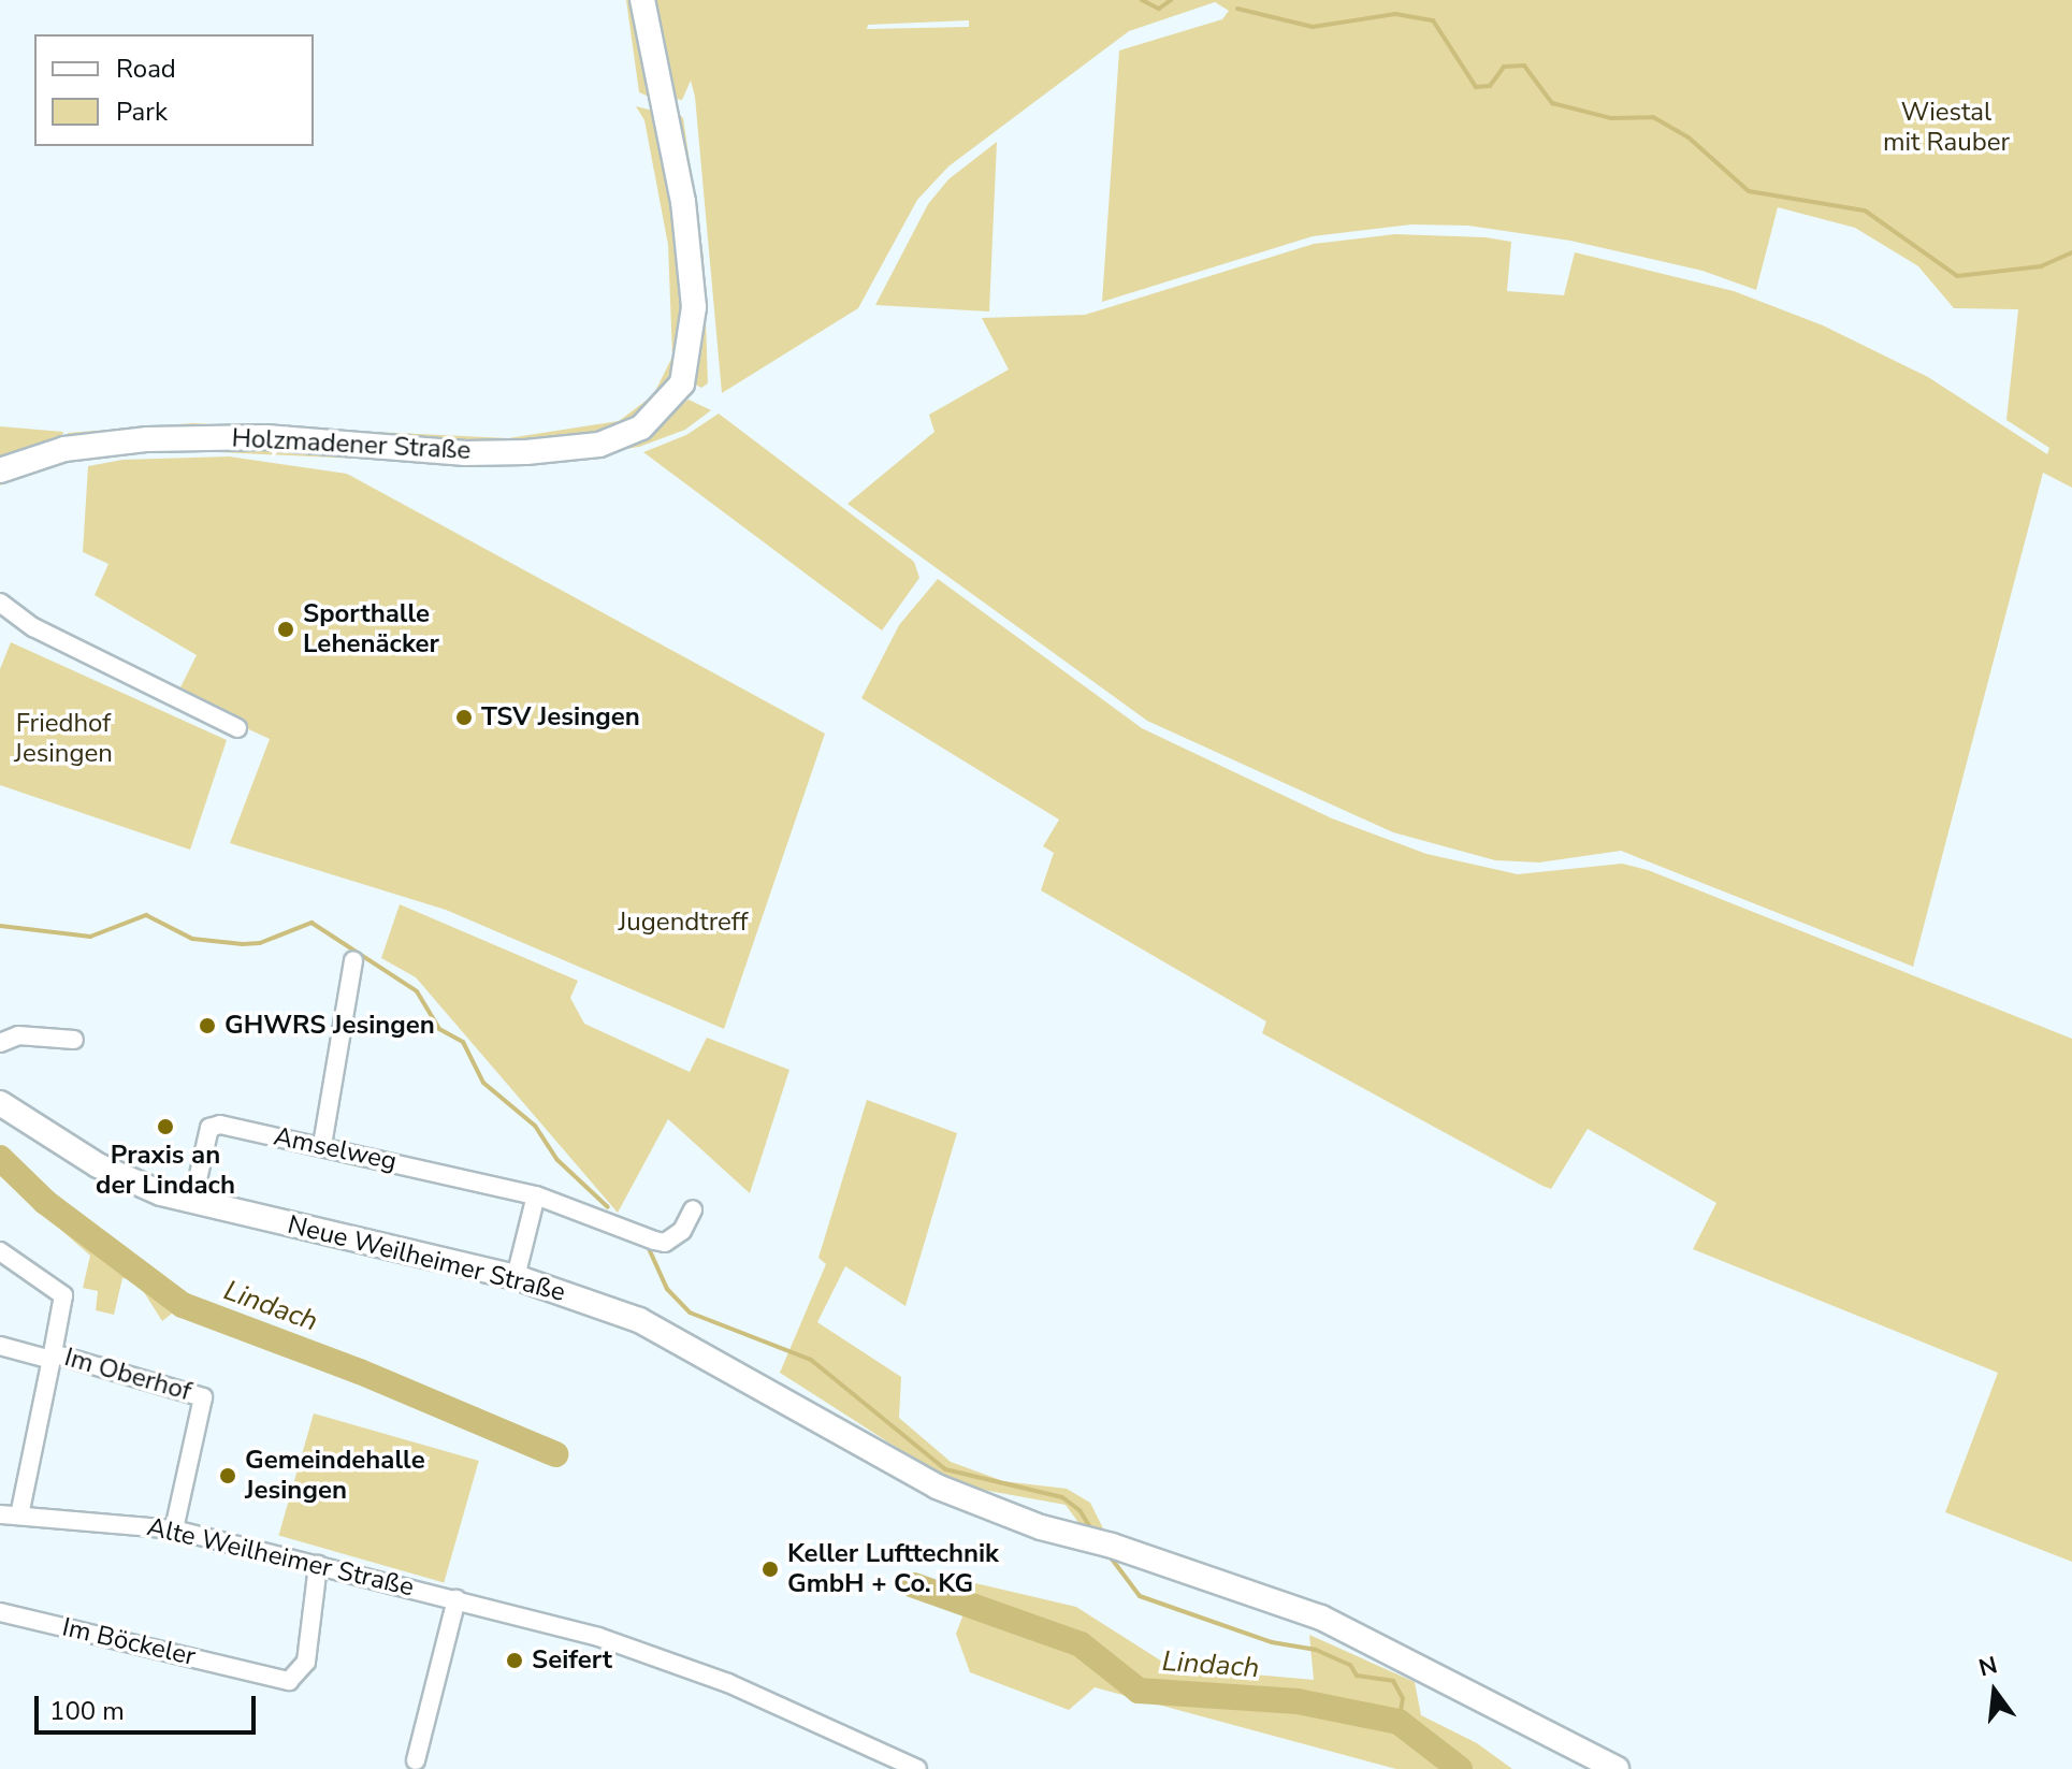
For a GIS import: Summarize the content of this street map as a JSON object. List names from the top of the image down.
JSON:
{
  "streets": {
    "main road": ["Holzmadener Straße", "Neue Weilheimer Straße"],
    "street": [
      "Amselweg",
      "Im Oberhof",
      "Alte Weilheimer Straße",
      "Im Böckeler"
    ]
  },
  "crossings": [
    ["Amselweg", "Neue Weilheimer Straße"],
    ["Im Oberhof", "Alte Weilheimer Straße"],
    ["Alte Weilheimer Straße", "Im Böckeler"]
  ],
  "water": ["Lindach"],
  "parks": ["Wiestal mit Rauber", "Friedhof Jesingen", "Jugendtreff"],
  "places": [
    "Sporthalle Lehenäcker",
    "TSV Jesingen",
    "GHWRS Jesingen",
    "Praxis an der Lindach",
    "Gemeindehalle Jesingen",
    "Keller Lufttechnik GmbH + Co. KG",
    "Seifert"
  ],
  "legend": ["Road", "Park"],
  "scale_bar": "100 m",
  "north": "top"
}
